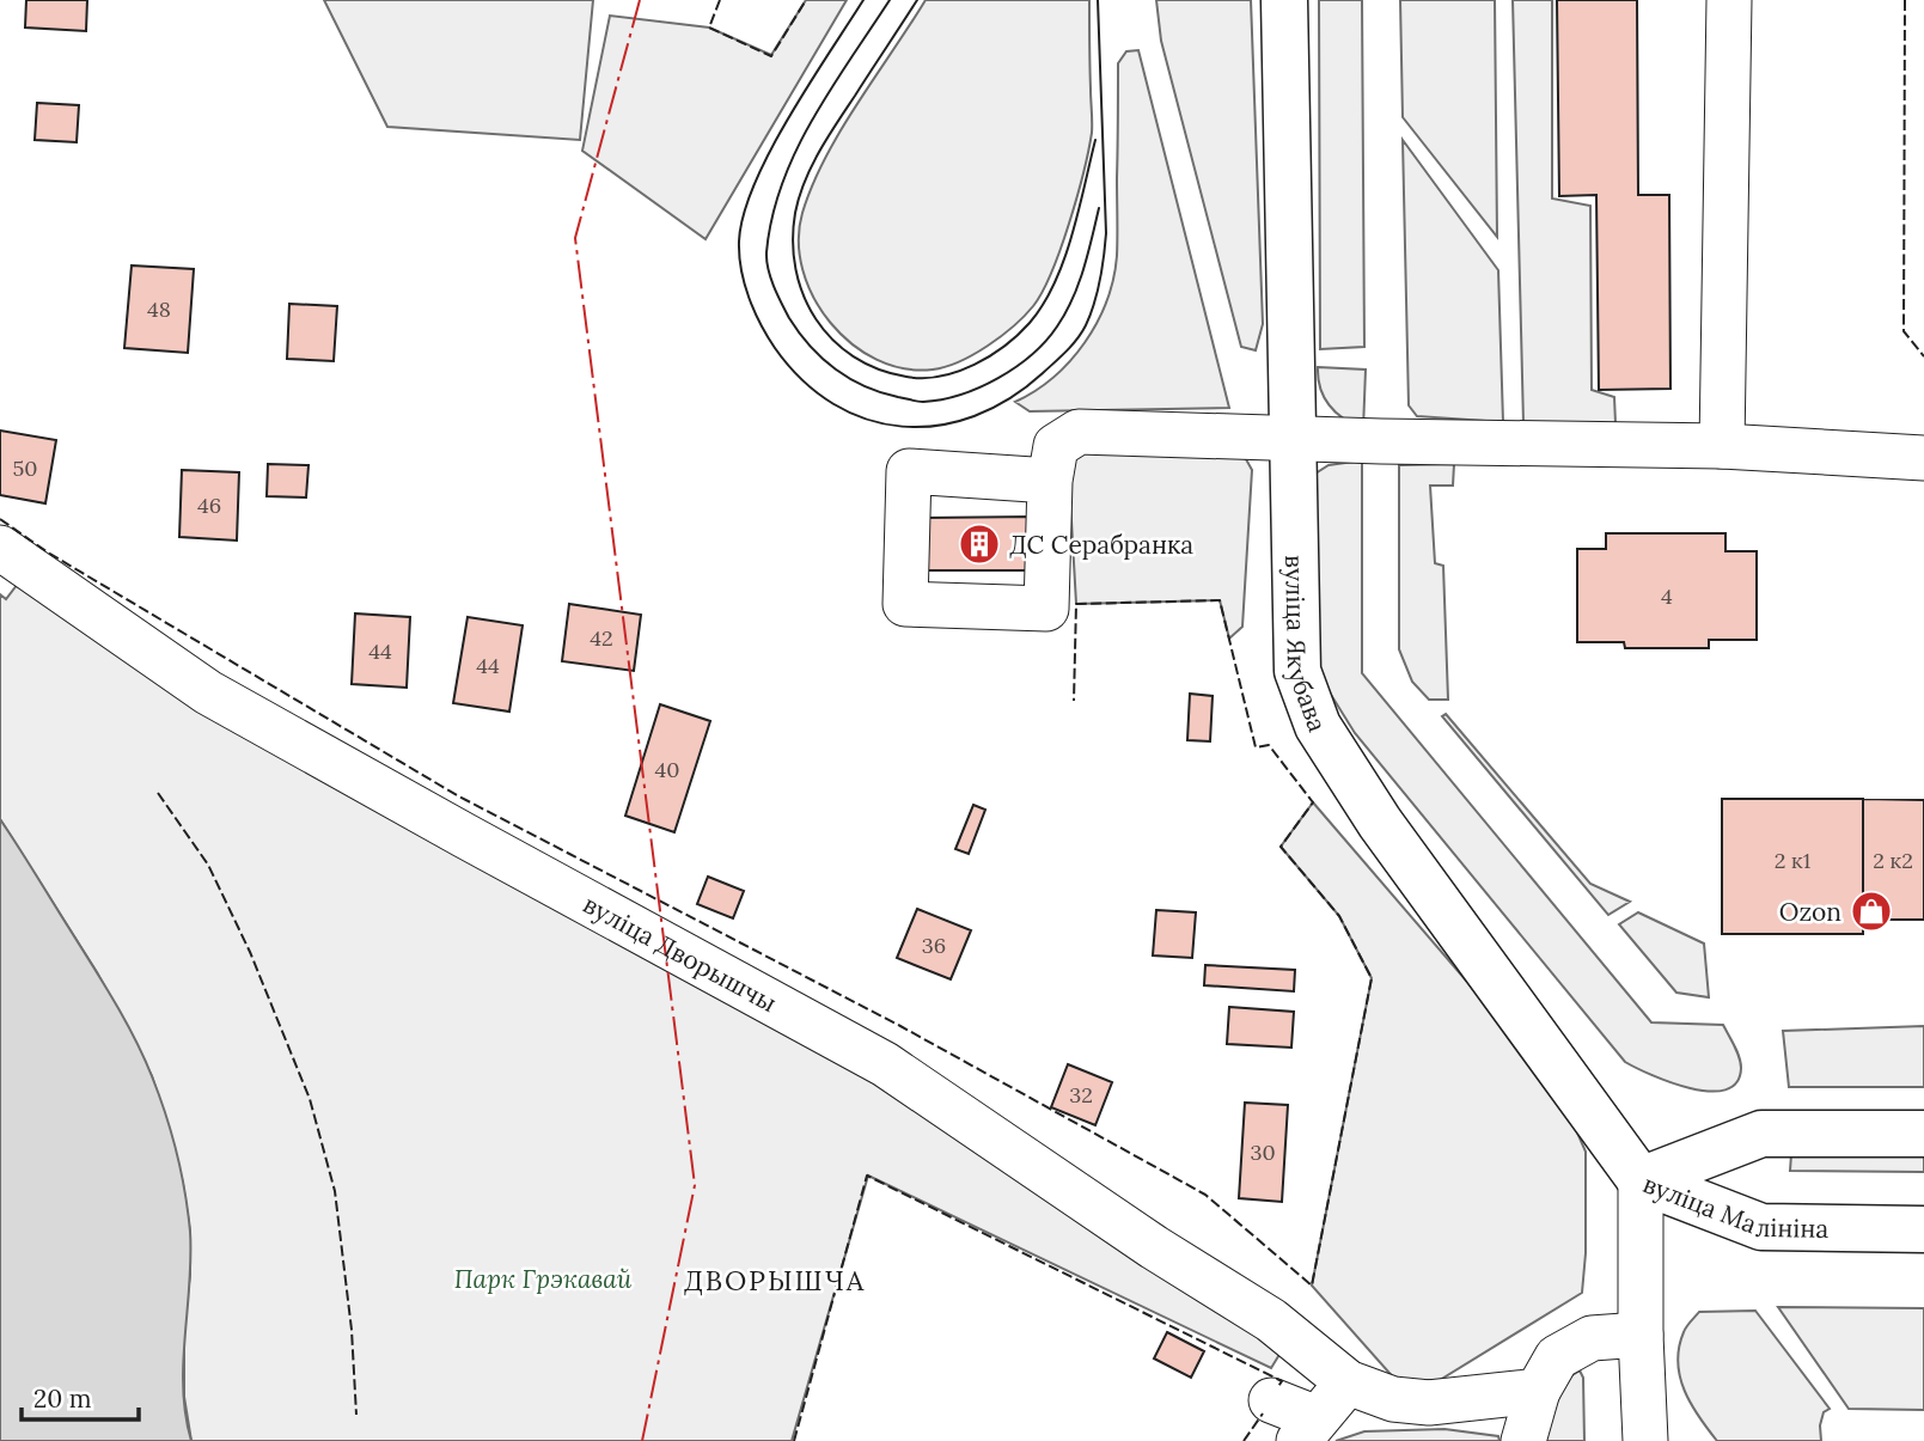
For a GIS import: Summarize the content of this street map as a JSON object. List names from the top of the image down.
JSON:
{
  "streets": {
    "main road": ["вуліца Якубава", "вуліца Малініна"],
    "street": ["вуліца Дворышчы"]
  },
  "crossings": [
    ["вуліца Якубава", "вуліца Малініна"]
  ],
  "districts": ["ДВОРЫШЧА"],
  "parks": ["Парк Грэкавай"],
  "places": {
    "building": ["ДС Серабранка"],
    "shop": ["Ozon"]
  },
  "house_numbers": [
    "48",
    "50",
    "46",
    "4",
    "42",
    "44",
    "44",
    "40",
    "2 к1",
    "2 к2",
    "36",
    "32",
    "30"
  ],
  "scale_bar": "20 m"
}
